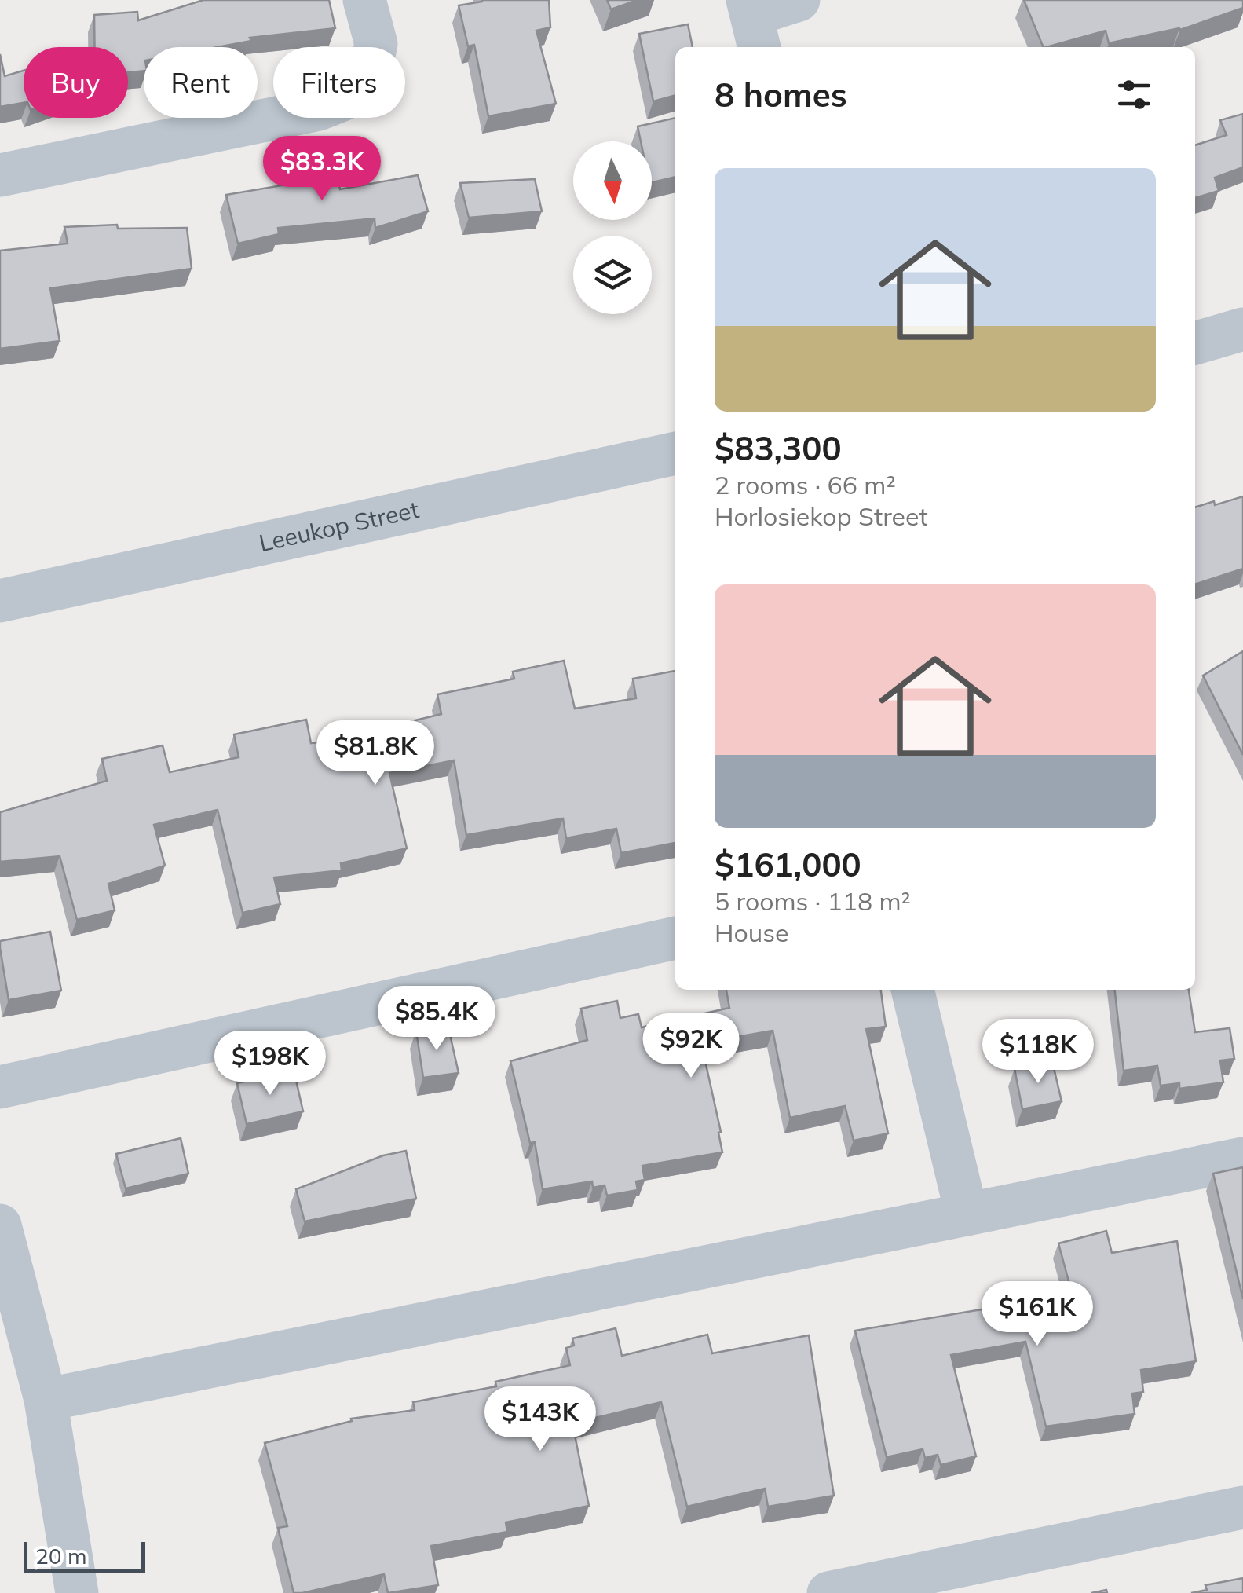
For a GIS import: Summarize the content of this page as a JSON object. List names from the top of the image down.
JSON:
{
  "streets": {
    "street": ["Leeukop Street"]
  },
  "scale_bar": "20 m",
  "north": "bottom",
  "page": {
    "chip": ["Buy", "Rent", "Filters"],
    "heading": "8 homes",
    "price": [
      "$83.3K",
      "$81.8K",
      "$85.4K",
      "$92K",
      "$118K",
      "$198K",
      "$161K",
      "$143K"
    ],
    "list": [
      {
        "name": "$83,300",
        "note": "2 rooms · 66 m² · Horlosiekop Street"
      },
      {
        "name": "$161,000",
        "note": "5 rooms · 118 m² · House"
      }
    ],
    "scale": "20 m"
  }
}
